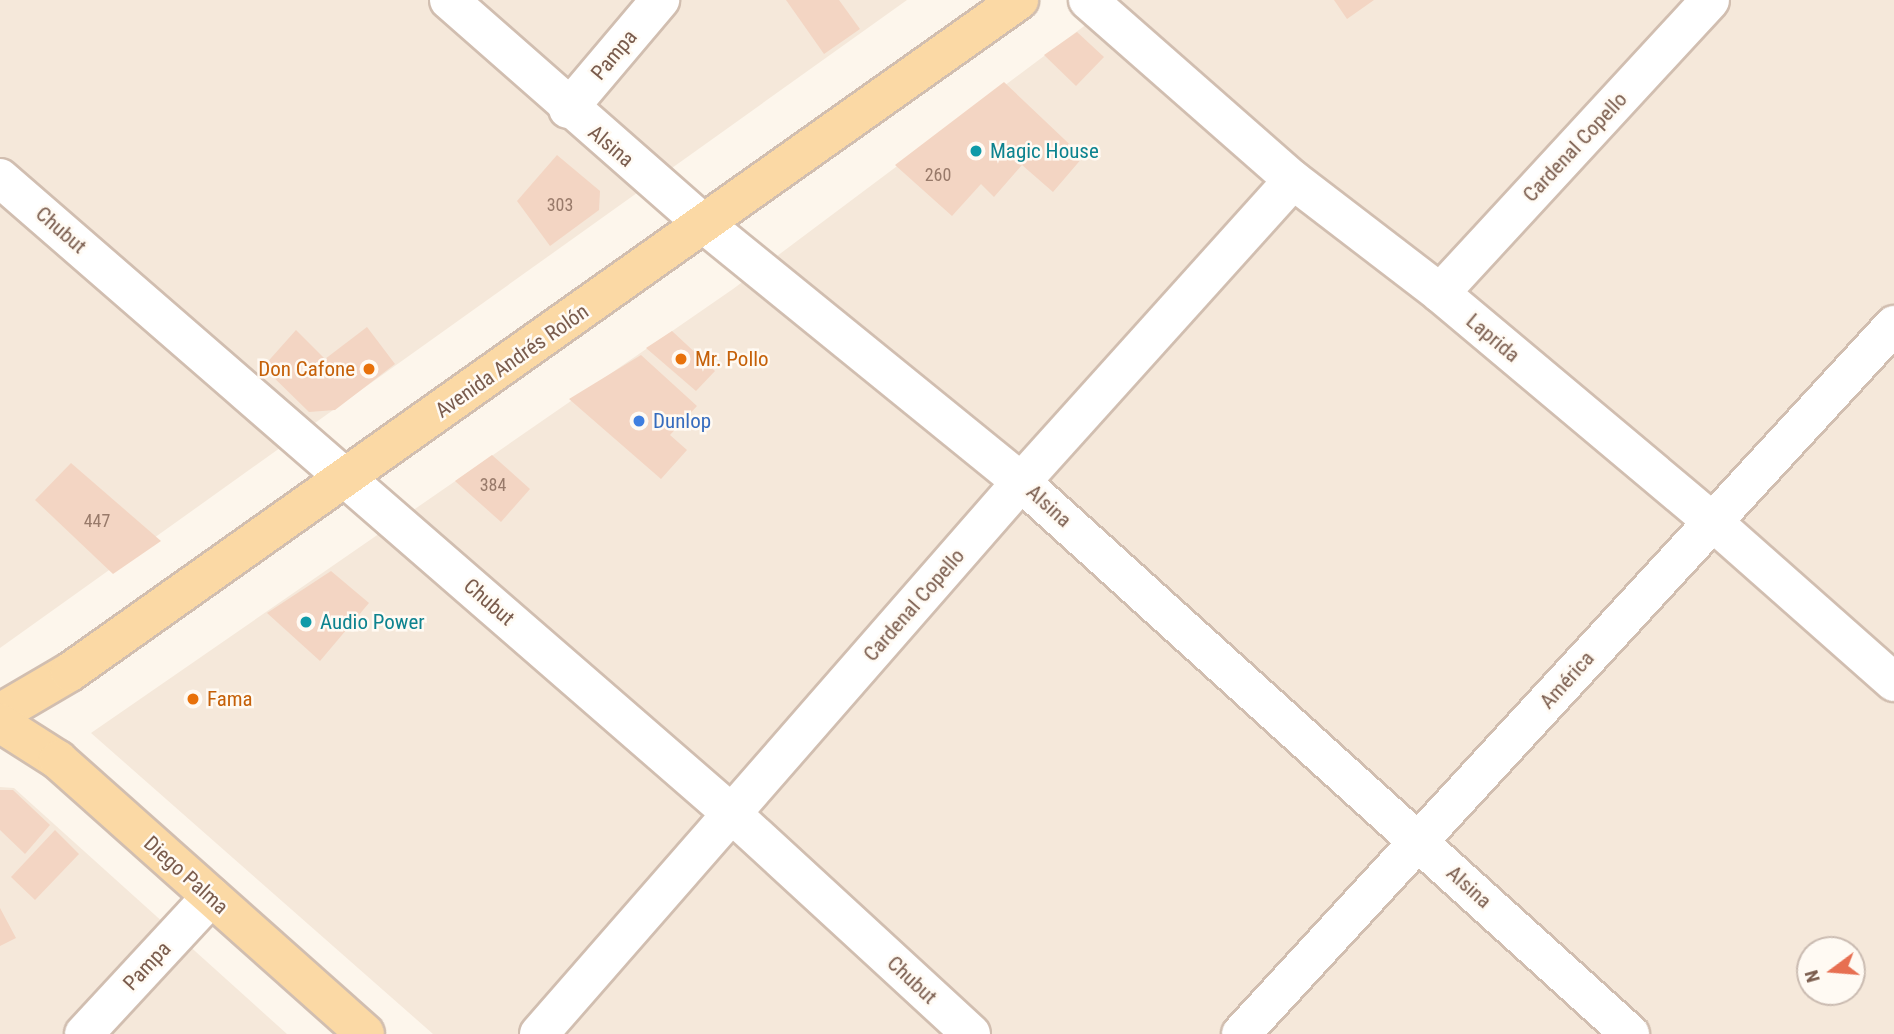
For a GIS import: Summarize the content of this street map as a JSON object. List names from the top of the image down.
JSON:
{
  "streets": {
    "main road": ["Avenida Andrés Rolón", "Diego Palma"],
    "street": [
      "Pampa",
      "Alsina",
      "Cardenal Copello",
      "Chubut",
      "Laprida",
      "América"
    ]
  },
  "crossings": [
    ["Pampa", "Alsina"],
    ["Pampa", "Diego Palma"],
    ["Alsina", "Cardenal Copello"],
    ["Alsina", "Avenida Andrés Rolón"],
    ["Alsina", "América"],
    ["Cardenal Copello", "Chubut"],
    ["Cardenal Copello", "Laprida"],
    ["Chubut", "Avenida Andrés Rolón"],
    ["Laprida", "América"]
  ],
  "places": [
    "Magic House",
    "Mr. Pollo",
    "Don Cafone",
    "Dunlop",
    "Audio Power",
    "Fama"
  ],
  "house_numbers": [
    "260",
    "303",
    "384",
    "447"
  ],
  "north": "left"
}
